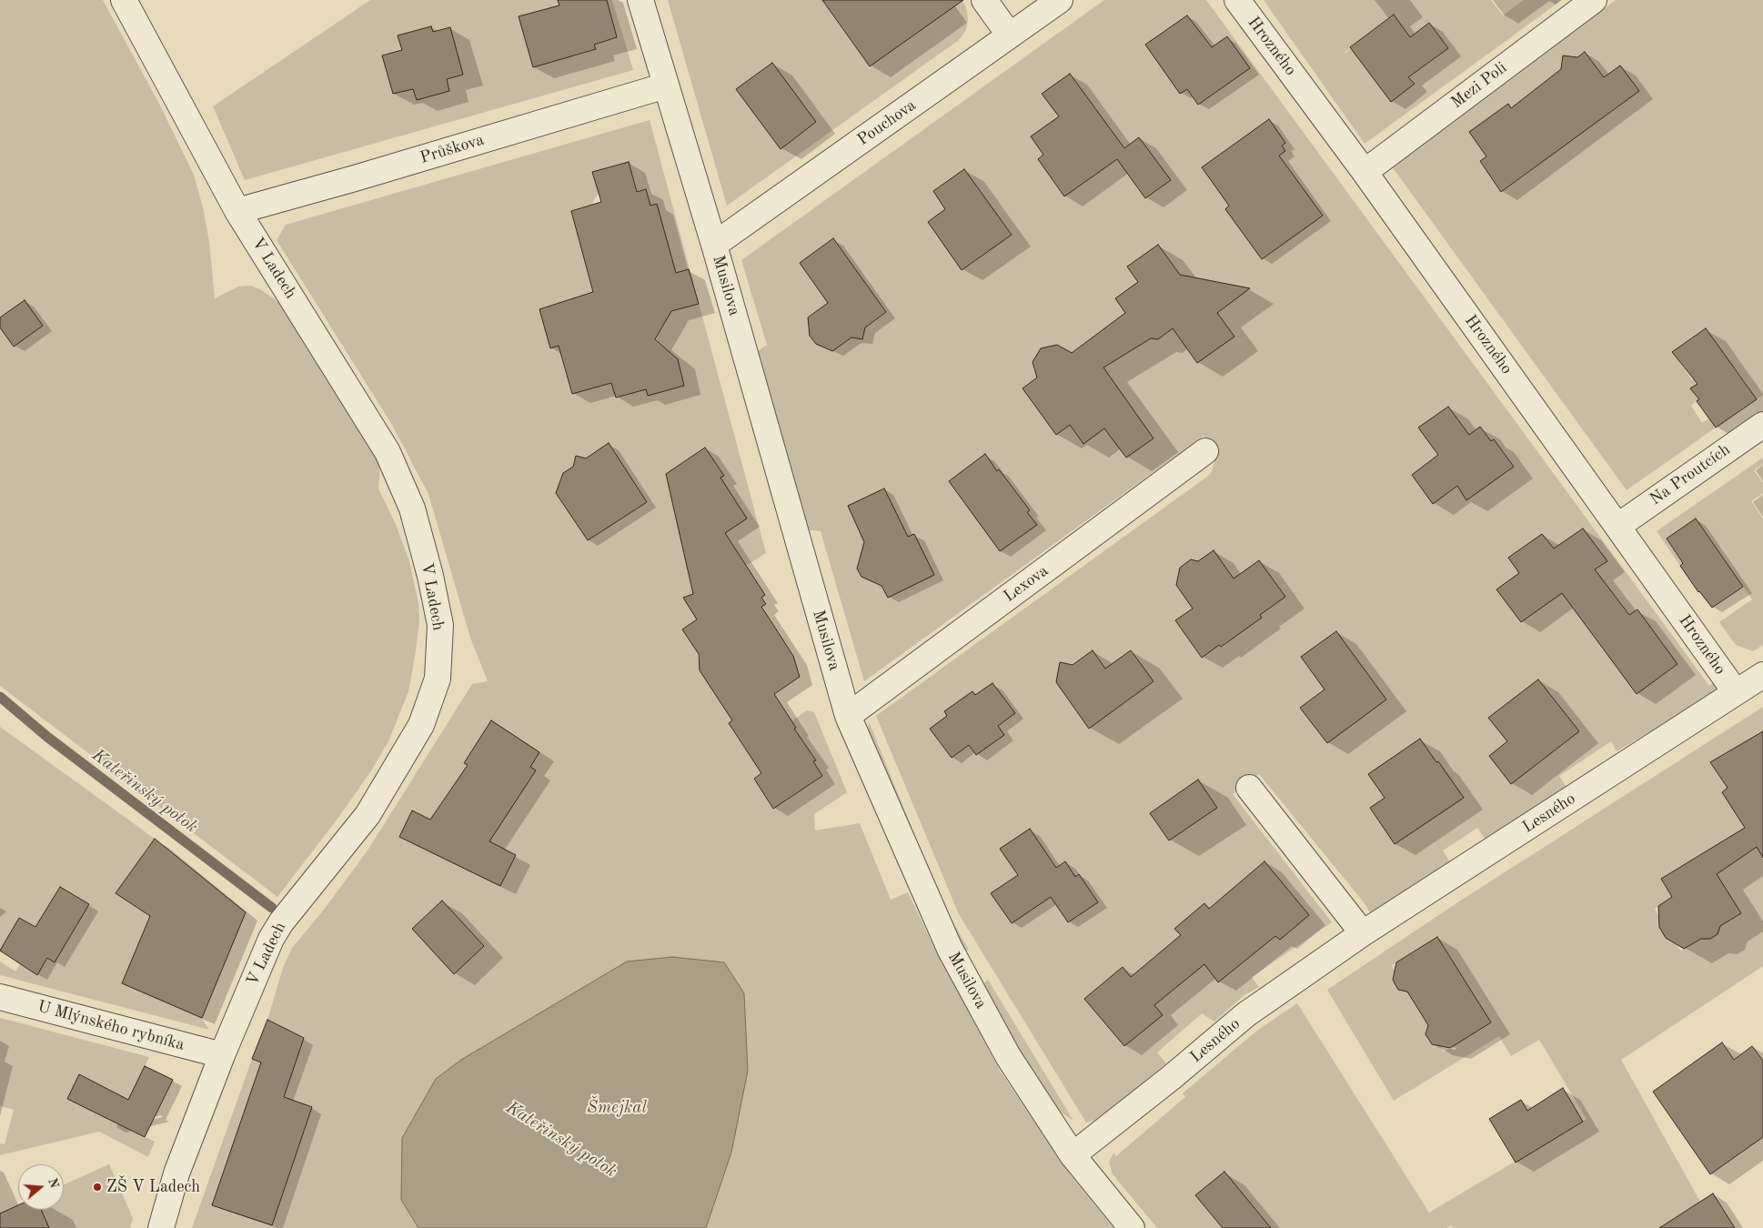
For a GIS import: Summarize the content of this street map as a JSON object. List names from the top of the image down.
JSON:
{
  "streets": {
    "street": [
      "Hrozného",
      "Mezi Poli",
      "Pouchova",
      "Průškova",
      "V Ladech",
      "Musilova",
      "Na Proutcích",
      "Lexova",
      "Lesného",
      "U Mlýnského rybníka"
    ]
  },
  "crossings": [
    ["Hrozného", "Mezi Poli"],
    ["Hrozného", "Na Proutcích"],
    ["Hrozného", "Lesného"],
    ["Pouchova", "Musilova"],
    ["Průškova", "V Ladech"],
    ["Průškova", "Musilova"],
    ["V Ladech", "U Mlýnského rybníka"],
    ["Musilova", "Lexova"],
    ["Musilova", "Lesného"]
  ],
  "water": ["Kateřinský potok", "Šmejkal"],
  "places": ["ZŠ V Ladech"],
  "north": "right"
}
